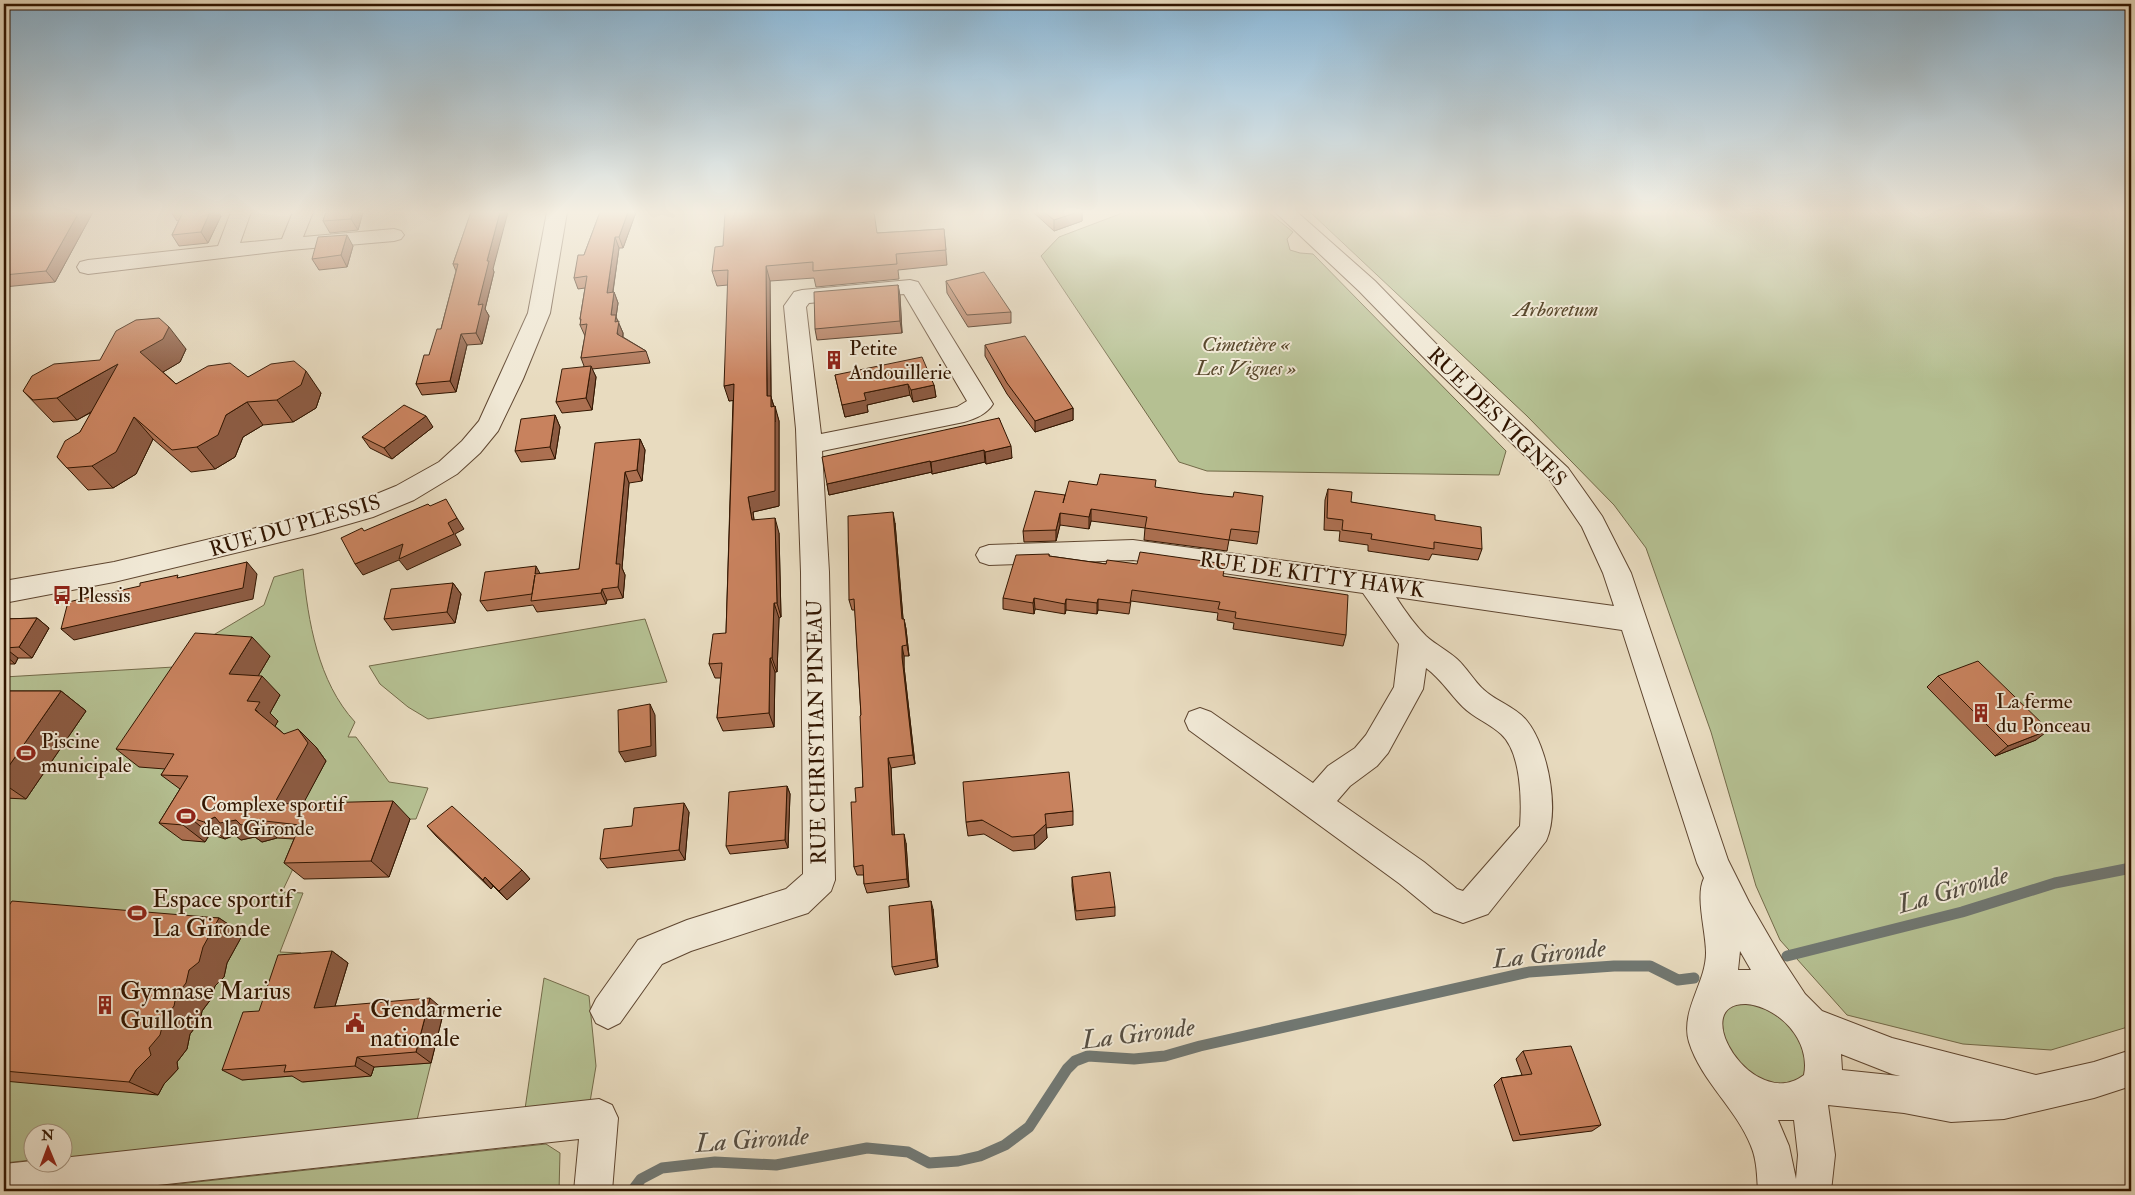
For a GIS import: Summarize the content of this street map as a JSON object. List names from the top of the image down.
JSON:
{
  "streets": {
    "street": [
      "RUE DES VIGNES",
      "RUE DU PLESSIS",
      "RUE DE KITTY HAWK",
      "RUE CHRISTIAN PINEAU"
    ]
  },
  "crossings": [
    ["RUE DES VIGNES", "RUE DE KITTY HAWK"]
  ],
  "water": ["La Gironde"],
  "parks": ["Arboretum", "Cimetière « Les Vignes »"],
  "places": {
    "building": ["Petite Andouillerie", "La ferme du Ponceau", "Gymnase Marius Guillotin"],
    "bus stop": ["Plessis"],
    "sports": ["Piscine municipale", "Complexe sportif de la Gironde", "Espace sportif La Gironde"],
    "public building": ["Gendarmerie nationale"]
  },
  "north": "top"
}
